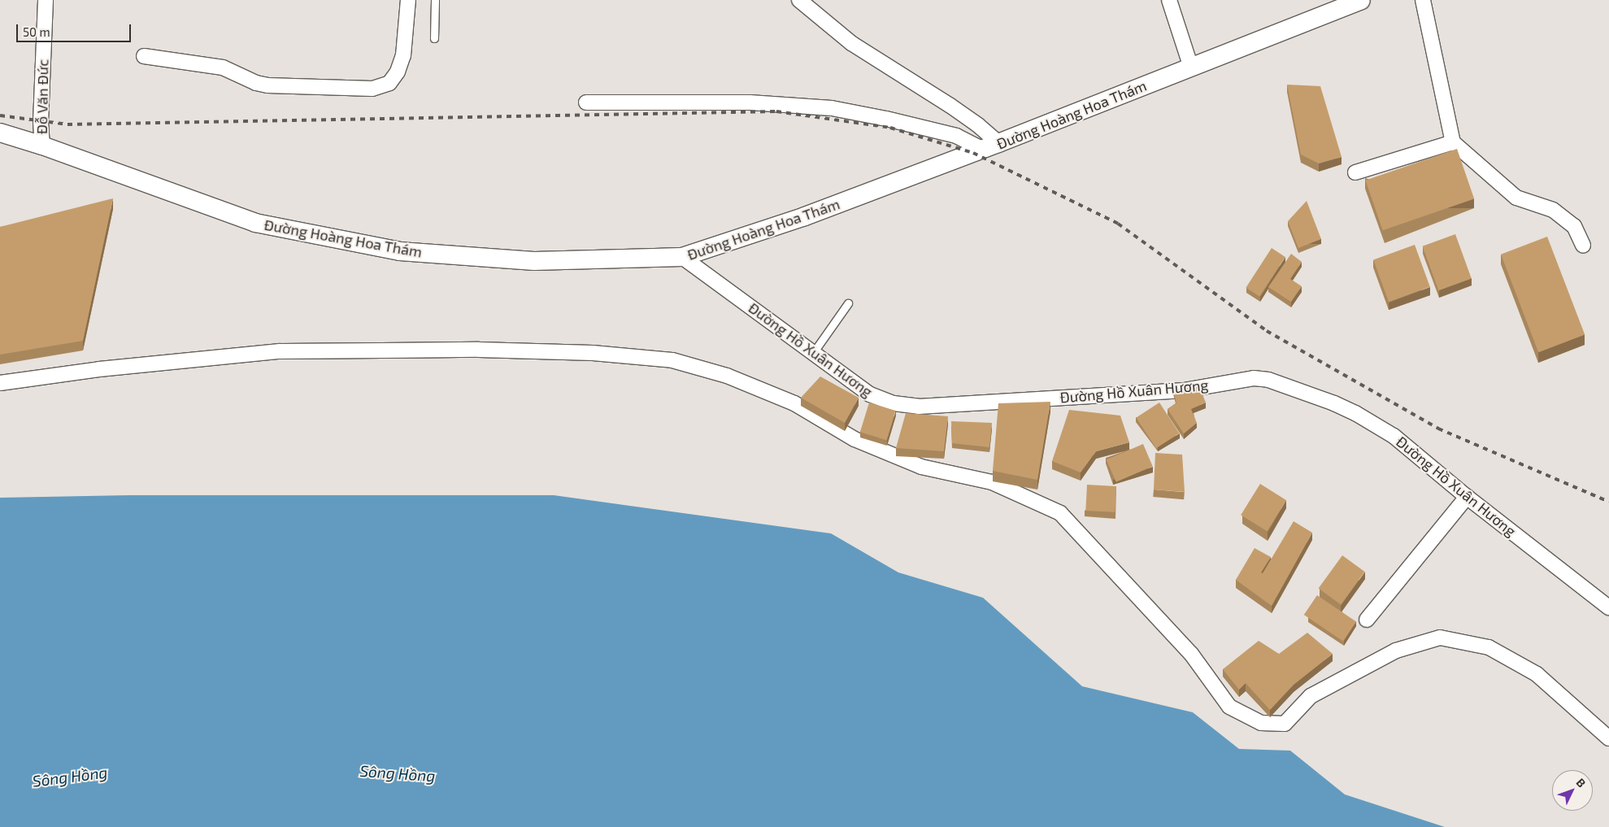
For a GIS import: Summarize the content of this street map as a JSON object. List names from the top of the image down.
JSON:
{
  "streets": {
    "street": ["Đỗ Văn Đức", "Đường Hoàng Hoa Thám", "Đường Hồ Xuân Hương"]
  },
  "crossings": [
    ["Đỗ Văn Đức", "Đường Hoàng Hoa Thám"],
    ["Đường Hoàng Hoa Thám", "Đường Hồ Xuân Hương"]
  ],
  "water": ["Sông Hồng"],
  "scale_bar": "50 m",
  "north": "top right"
}
